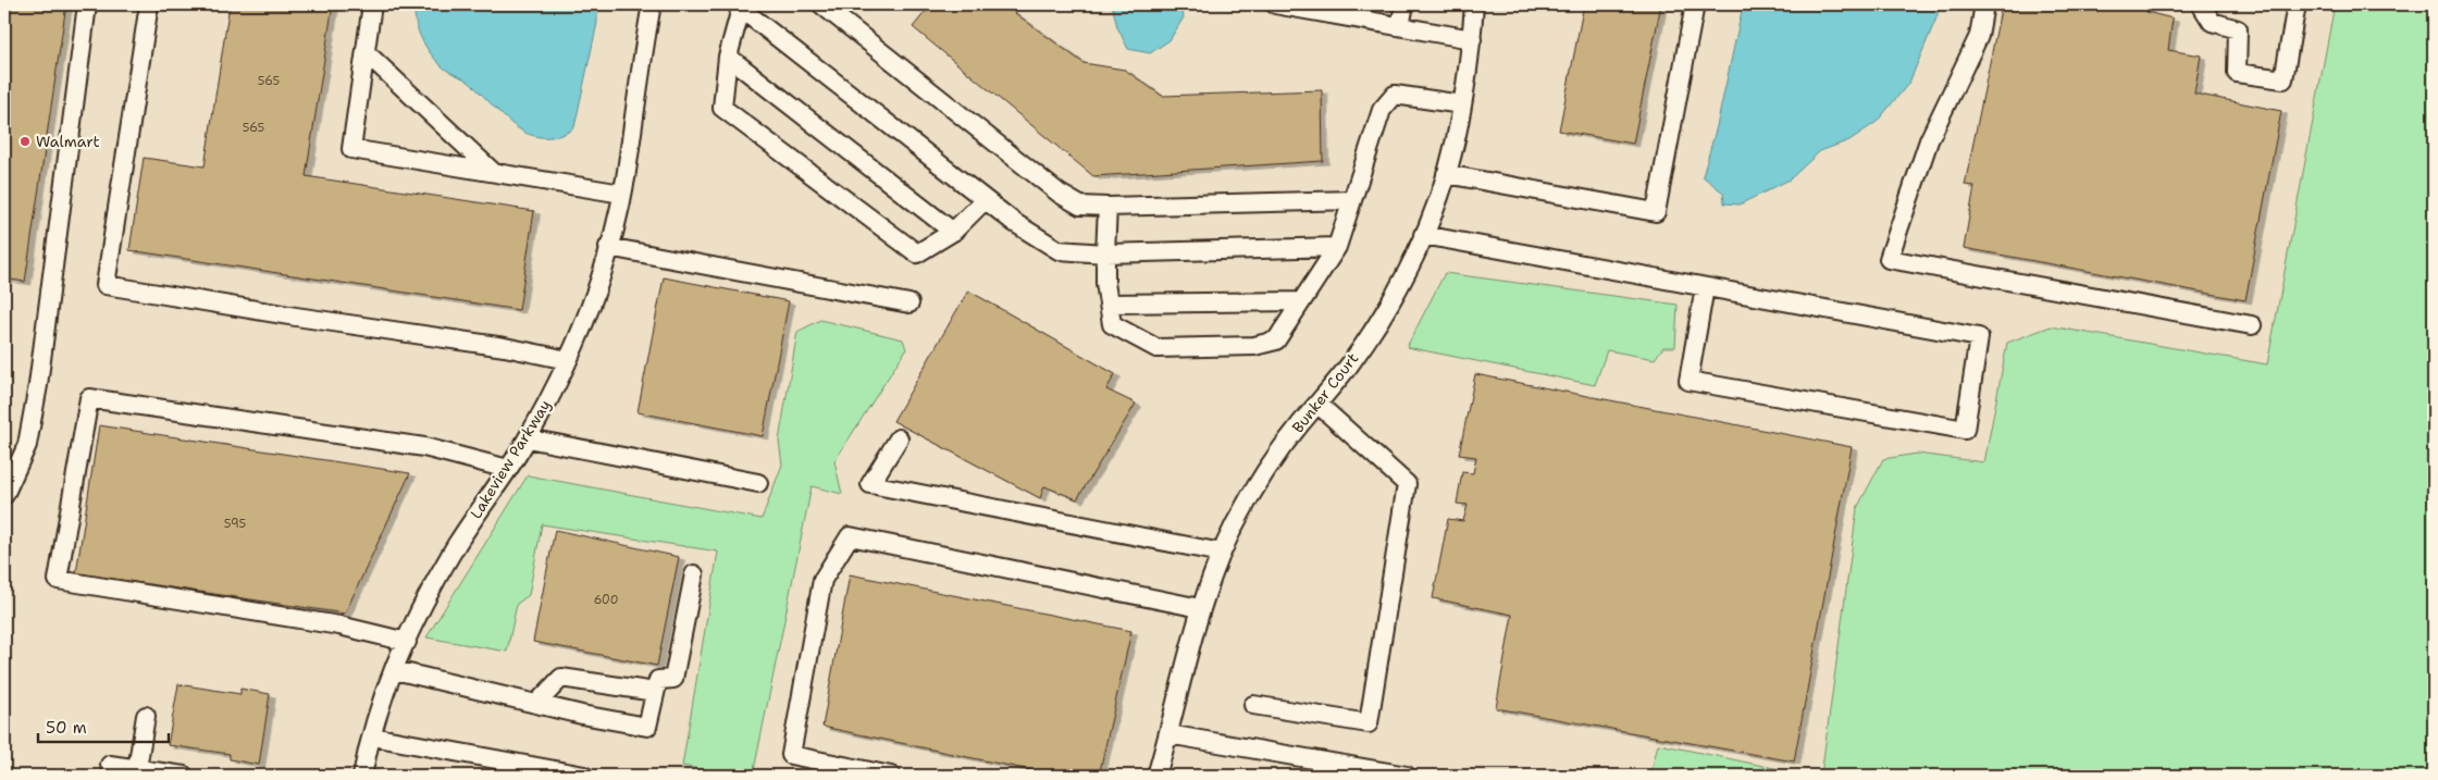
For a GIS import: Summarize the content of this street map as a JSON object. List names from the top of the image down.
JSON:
{
  "streets": {
    "street": ["Bunker Court", "Lakeview Parkway"]
  },
  "places": ["Walmart"],
  "house_numbers": [
    "565",
    "565",
    "595",
    "600"
  ],
  "scale_bar": "50 m"
}
